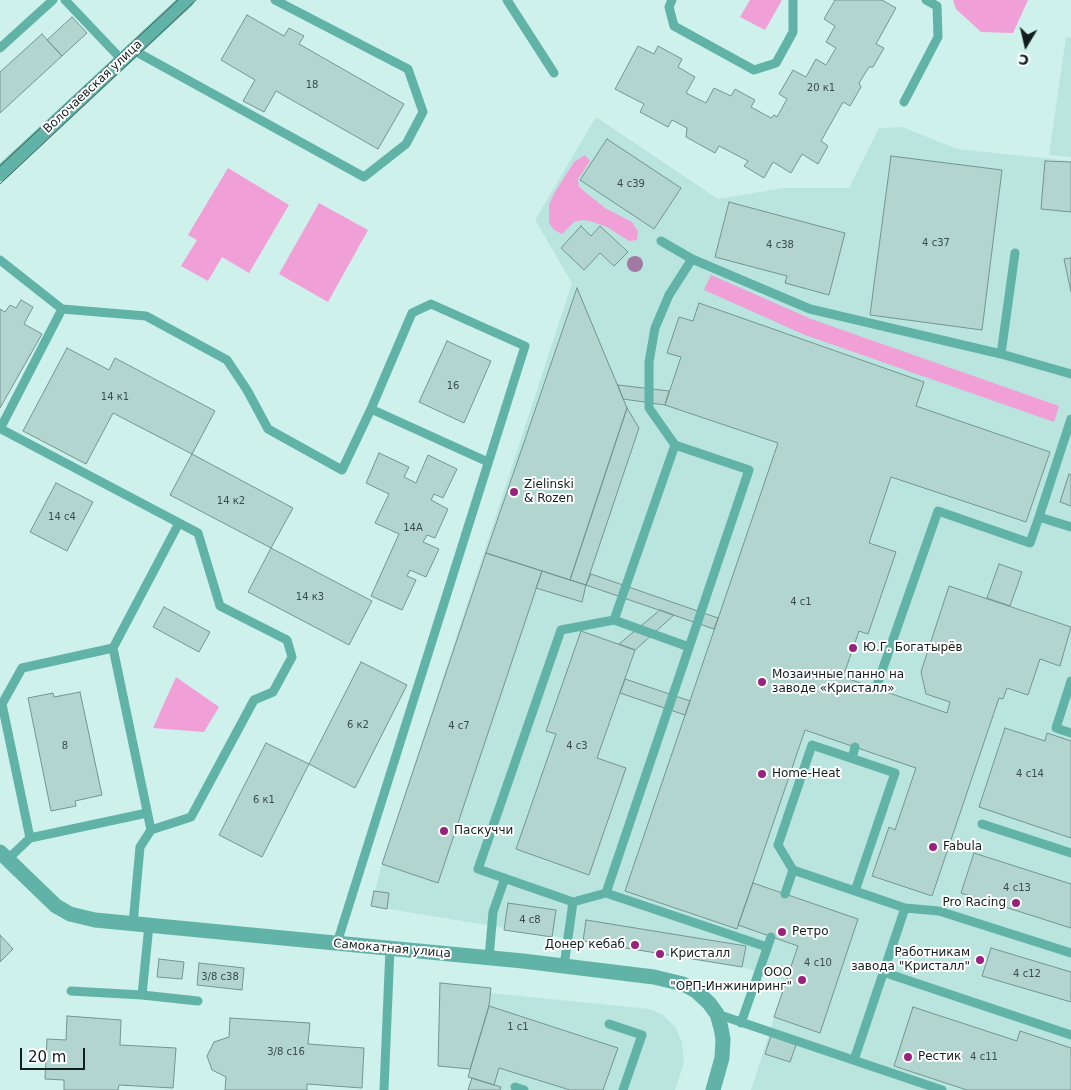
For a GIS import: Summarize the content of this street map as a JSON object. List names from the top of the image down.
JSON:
{
  "streets": {
    "street": ["Волочаевская улица", "Самокатная улица"]
  },
  "places": [
    "Zielinski & Rozen",
    "Ю.Г. Богатырёв",
    "Мозаичные панно на заводе «Кристалл»",
    "Home-Heat",
    "Паскуччи",
    "Fabula",
    "Pro Racing",
    "Ретро",
    "Донер кебаб",
    "Кристалл",
    "Работникам завода \"Кристалл\"",
    "ООО \"ОРП-Инжиниринг\"",
    "Рестик"
  ],
  "house_numbers": [
    "18",
    "20 к1",
    "4 с39",
    "4 с37",
    "4 с38",
    "16",
    "14 к1",
    "14 к2",
    "14 с4",
    "14А",
    "14 к3",
    "4 с1",
    "6 к2",
    "4 с7",
    "8",
    "4 с3",
    "4 с14",
    "6 к1",
    "4 с13",
    "4 с8",
    "4 с10",
    "4 с12",
    "3/8 c38",
    "1 с1",
    "3/8 с16",
    "4 с11"
  ],
  "scale_bar": "20 m",
  "north": "bottom"
}
